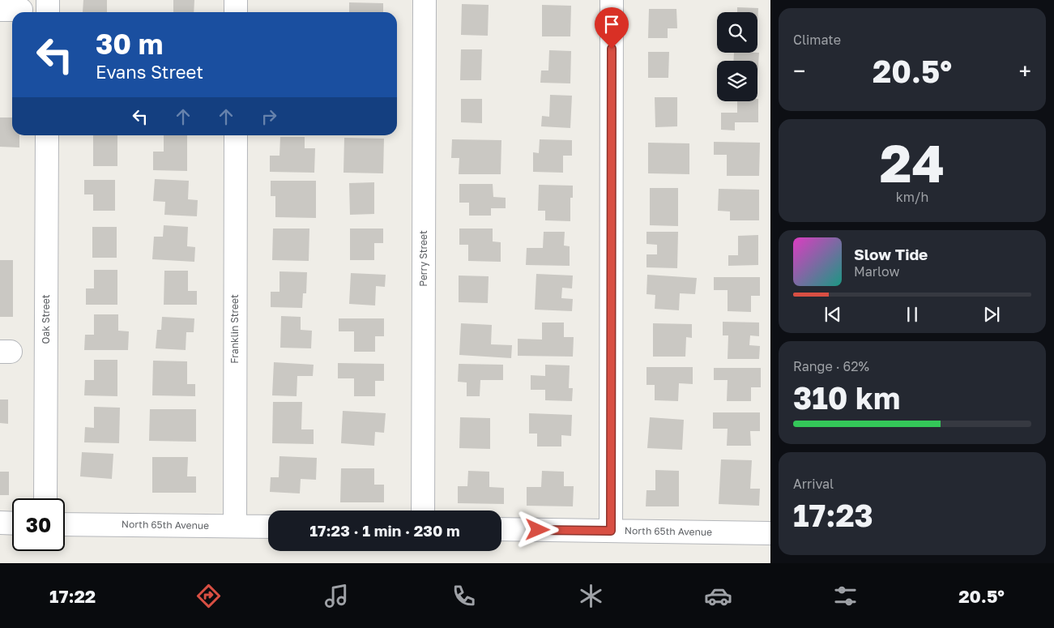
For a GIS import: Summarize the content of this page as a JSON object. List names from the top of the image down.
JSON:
{
  "streets": {
    "street": [
      "Perry Street",
      "Oak Street",
      "Franklin Street",
      "North 65th Avenue"
    ]
  },
  "crossings": [
    ["Franklin Street", "North 65th Avenue"]
  ],
  "page": {
    "tile": [
      "Climate",
      ["24", "km/h"],
      ["Range · 62%", "310 km"],
      ["Arrival", "17:23"]
    ],
    "turn": ["30 m", "Evans Street"],
    "heat": ["−", "20.5°", "+"],
    "song": ["Slow Tide", "Marlow"],
    "limit": "30",
    "trip": "17:23 · 1 min · 230 m",
    "tabs": ["17:22", "20.5°"]
  }
}
